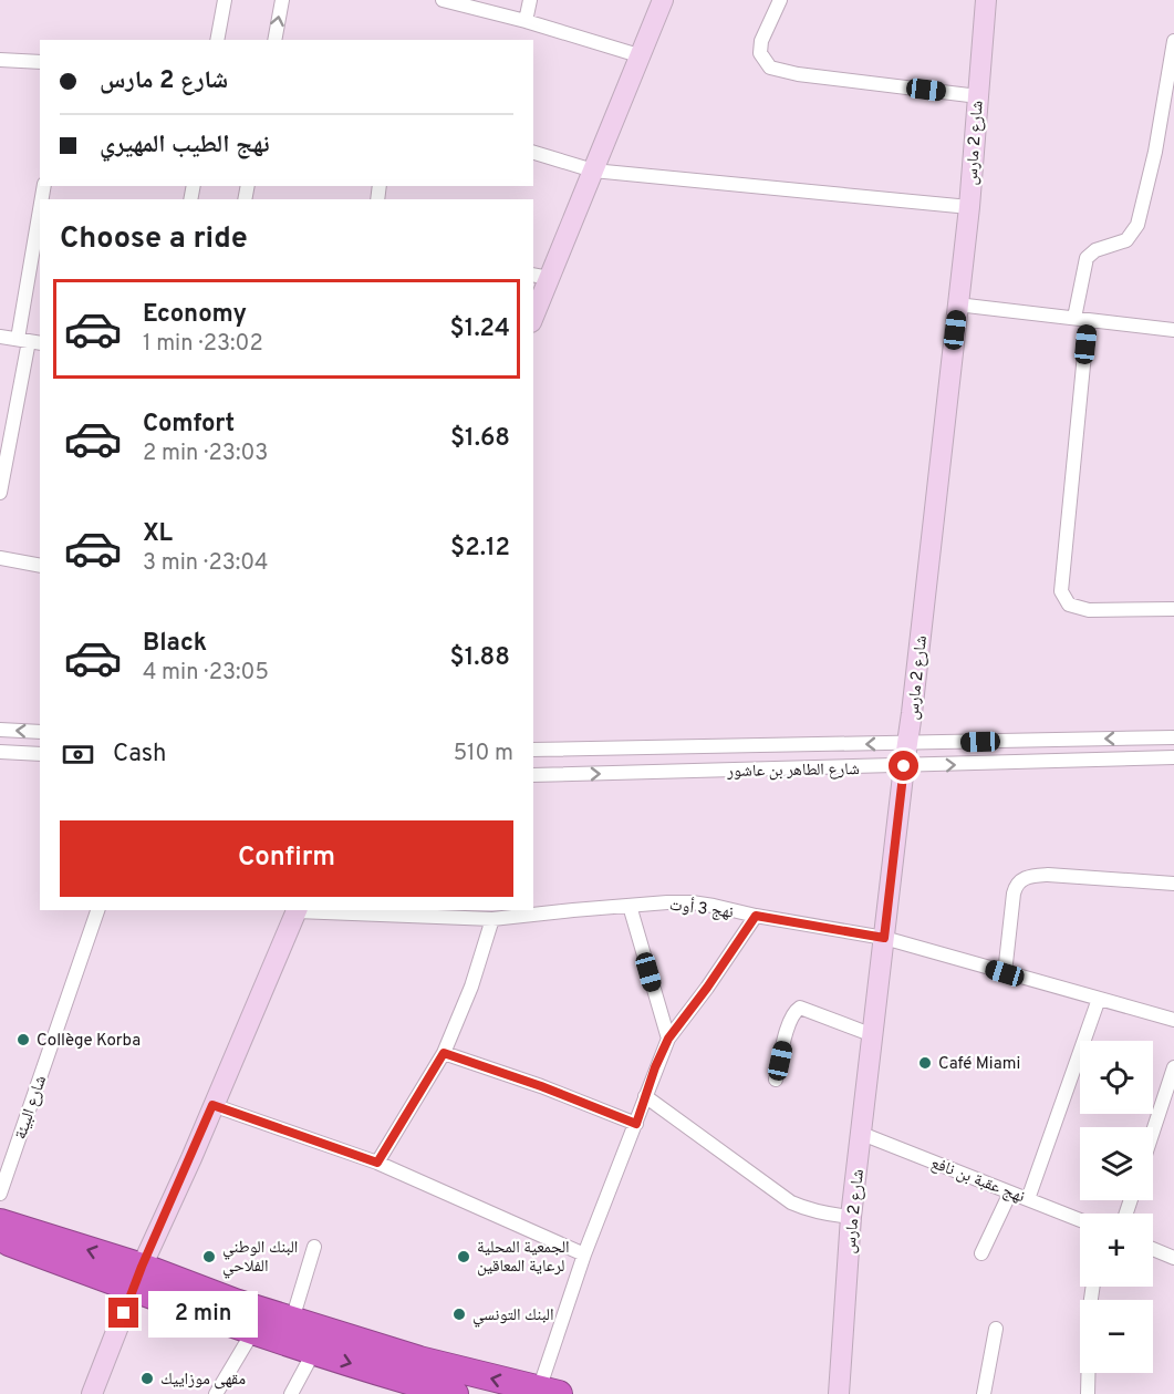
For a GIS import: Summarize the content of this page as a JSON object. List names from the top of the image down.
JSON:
{
  "streets": {
    "street": [
      "شارع 2 مارس",
      "شارع الطاهر بن عاشور",
      "نهج 3 أوت",
      "شارع البيئة",
      "نهج عقبة بن نافع"
    ]
  },
  "crossings": [
    ["شارع 2 مارس", "شارع الطاهر بن عاشور"],
    ["شارع 2 مارس", "نهج 3 أوت"],
    ["شارع 2 مارس", "نهج عقبة بن نافع"]
  ],
  "places": [
    "Collège Korba",
    "Café Miami",
    "البنك الوطني الفلاحي",
    "الجمعية المحلية لرعاية المعاقين",
    "البنك التونسي",
    "مقهى موزاييك"
  ],
  "page": {
    "banner": ["شارع 2 مارس", "نهج الطيب المهيري"],
    "heading": "Choose a ride",
    "list": [
      {
        "name": "Economy",
        "note": "1 min · 23:02",
        "value": "$1.24"
      },
      {
        "name": "Comfort",
        "note": "2 min · 23:03",
        "value": "$1.68"
      },
      {
        "name": "XL",
        "note": "3 min · 23:04",
        "value": "$2.12"
      },
      {
        "name": "Black",
        "note": "4 min · 23:05",
        "value": "$1.88"
      }
    ],
    "pay": ["Cash", "510 m"],
    "buttons": "Confirm",
    "map_buttons": ["+", "−"],
    "bubble": "2 min"
  }
}
